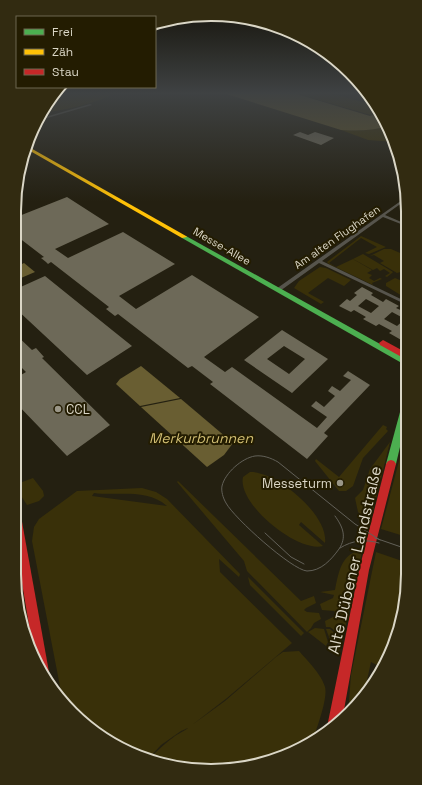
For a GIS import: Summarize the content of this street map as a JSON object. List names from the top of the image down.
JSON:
{
  "streets": {
    "main road": ["Messe-Allee", "Alte Dübener Landstraße"],
    "street": ["Am alten Flughafen"]
  },
  "crossings": [
    ["Am alten Flughafen", "Messe-Allee"]
  ],
  "water": ["Merkurbrunnen"],
  "places": ["CCL", "Messeturm"],
  "legend": ["Frei", "Zäh", "Stau"]
}
